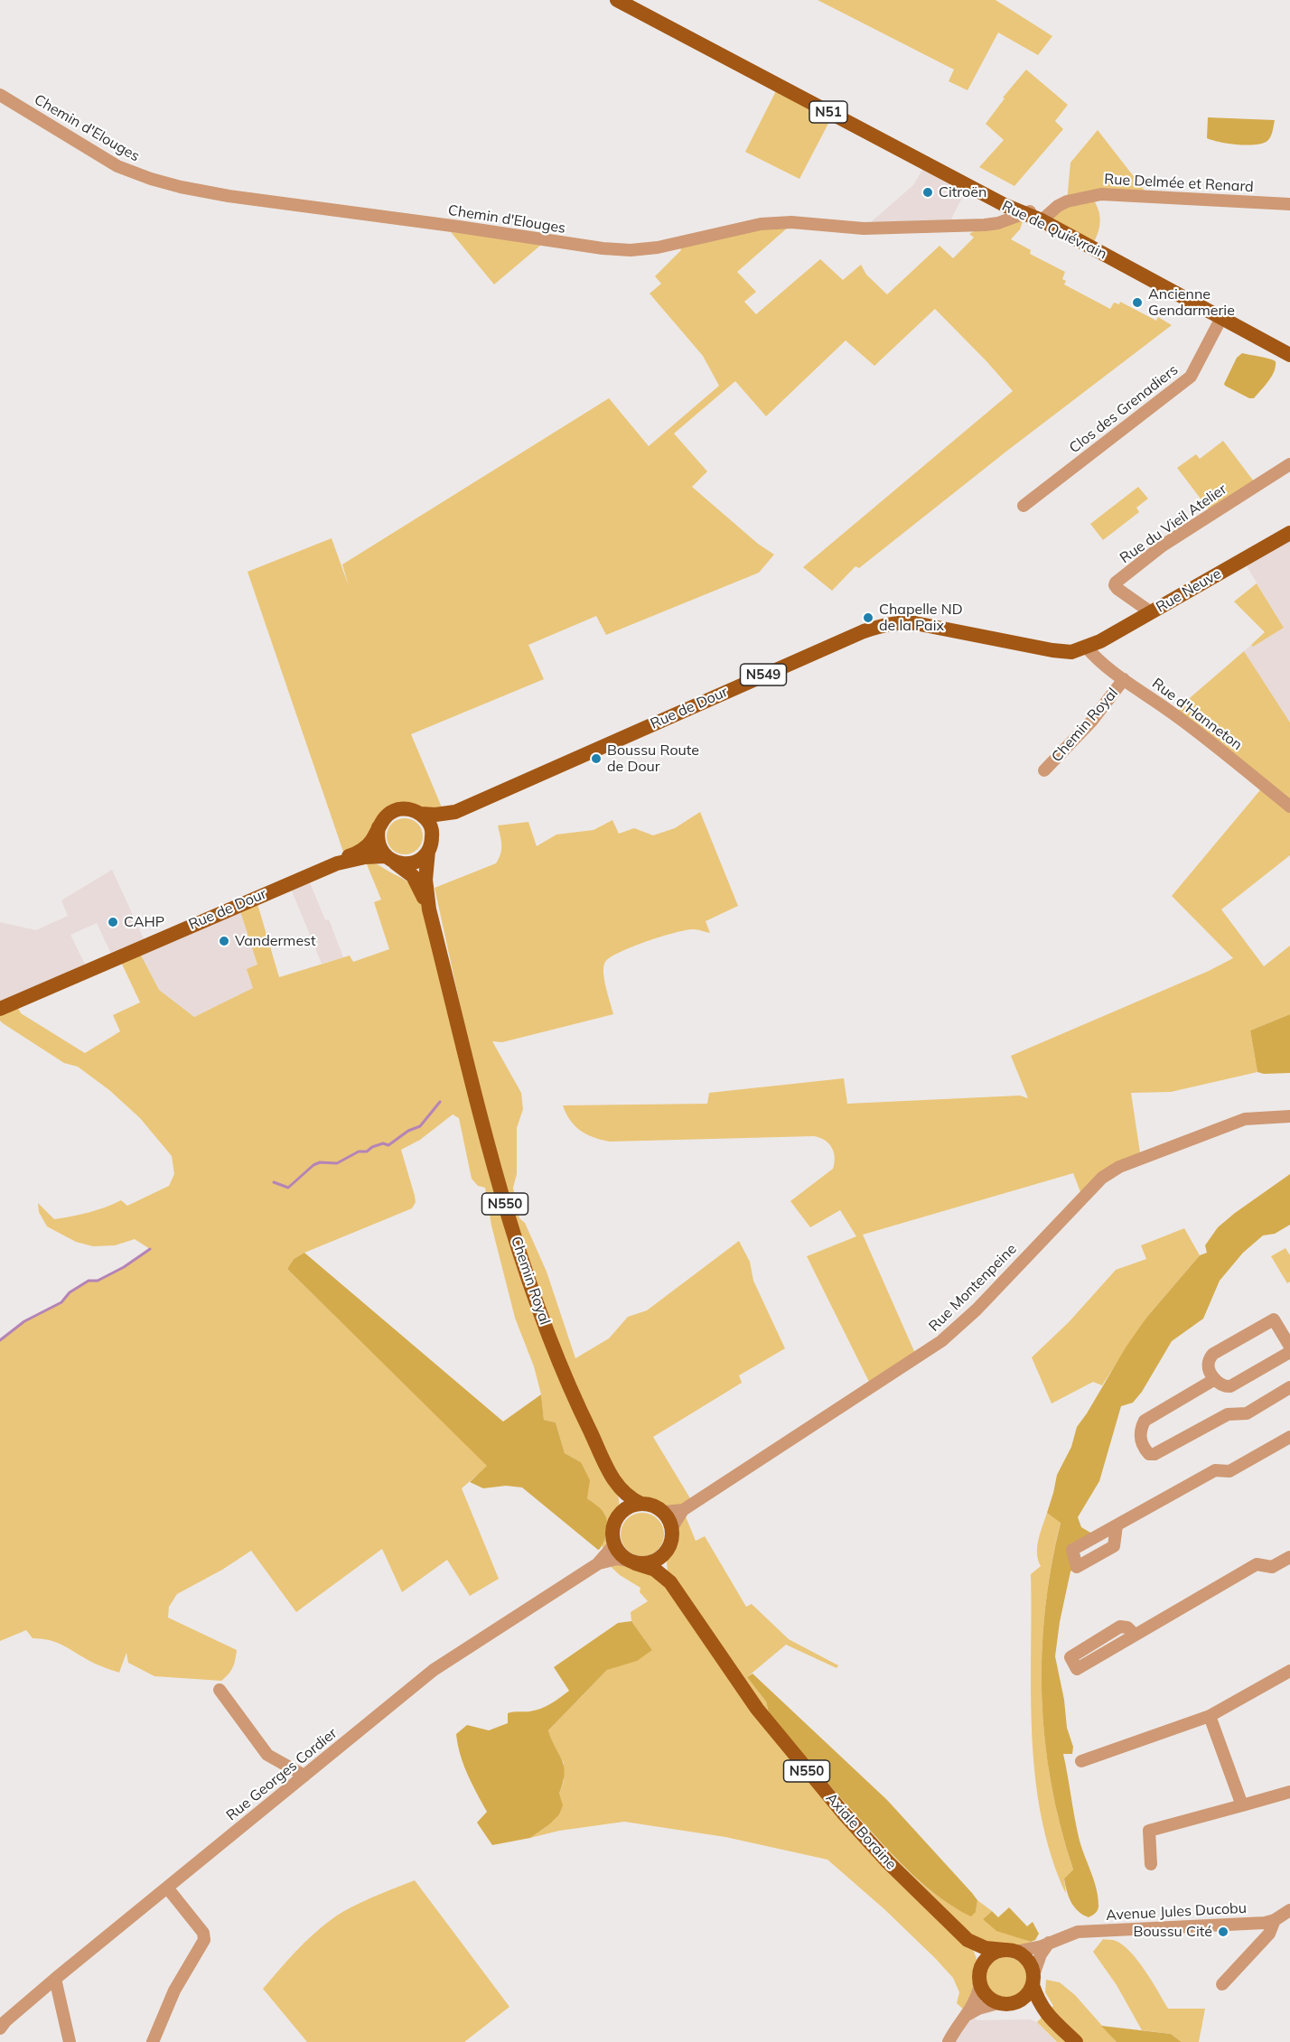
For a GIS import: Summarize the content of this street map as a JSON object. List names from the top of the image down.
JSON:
{
  "streets": {
    "main road": [
      "N51",
      "Rue de Quiévrain",
      "Rue Neuve",
      "N549",
      "Rue de Dour",
      "Chemin Royal",
      "N550",
      "Axiale Boraine"
    ],
    "street": [
      "Chemin d'Elouges",
      "Rue Delmée et Renard",
      "Clos des Grenadiers",
      "Rue du Vieil Atelier",
      "Rue d'Hanneton",
      "Rue Montenpeine",
      "Rue Georges Cordier",
      "Avenue Jules Ducobu"
    ]
  },
  "crossings": [
    ["N51", "Chemin d'Elouges"],
    ["N51", "Rue Delmée et Renard"],
    ["N51", "Rue de Quiévrain"],
    ["Chemin d'Elouges", "Rue Delmée et Renard"],
    ["Chemin d'Elouges", "Rue de Quiévrain"],
    ["Rue Delmée et Renard", "Rue de Quiévrain"],
    ["Rue de Quiévrain", "Clos des Grenadiers"],
    ["Rue du Vieil Atelier", "Rue Neuve"],
    ["Rue Neuve", "Rue de Dour"],
    ["Rue Neuve", "Rue d'Hanneton"],
    ["Rue de Dour", "Rue d'Hanneton"],
    ["Rue de Dour", "Chemin Royal"],
    ["Rue d'Hanneton", "Chemin Royal"],
    ["Chemin Royal", "Rue Montenpeine"],
    ["Chemin Royal", "Rue Georges Cordier"],
    ["Chemin Royal", "Axiale Boraine"],
    ["Rue Montenpeine", "Rue Georges Cordier"],
    ["Rue Montenpeine", "Axiale Boraine"],
    ["Rue Georges Cordier", "Axiale Boraine"],
    ["Axiale Boraine", "Avenue Jules Ducobu"]
  ],
  "places": [
    "Citroën",
    "Ancienne Gendarmerie",
    "Chapelle ND de la Paix",
    "Boussu Route de Dour",
    "CAHP",
    "Vandermest",
    "Boussu Cité"
  ]
}
